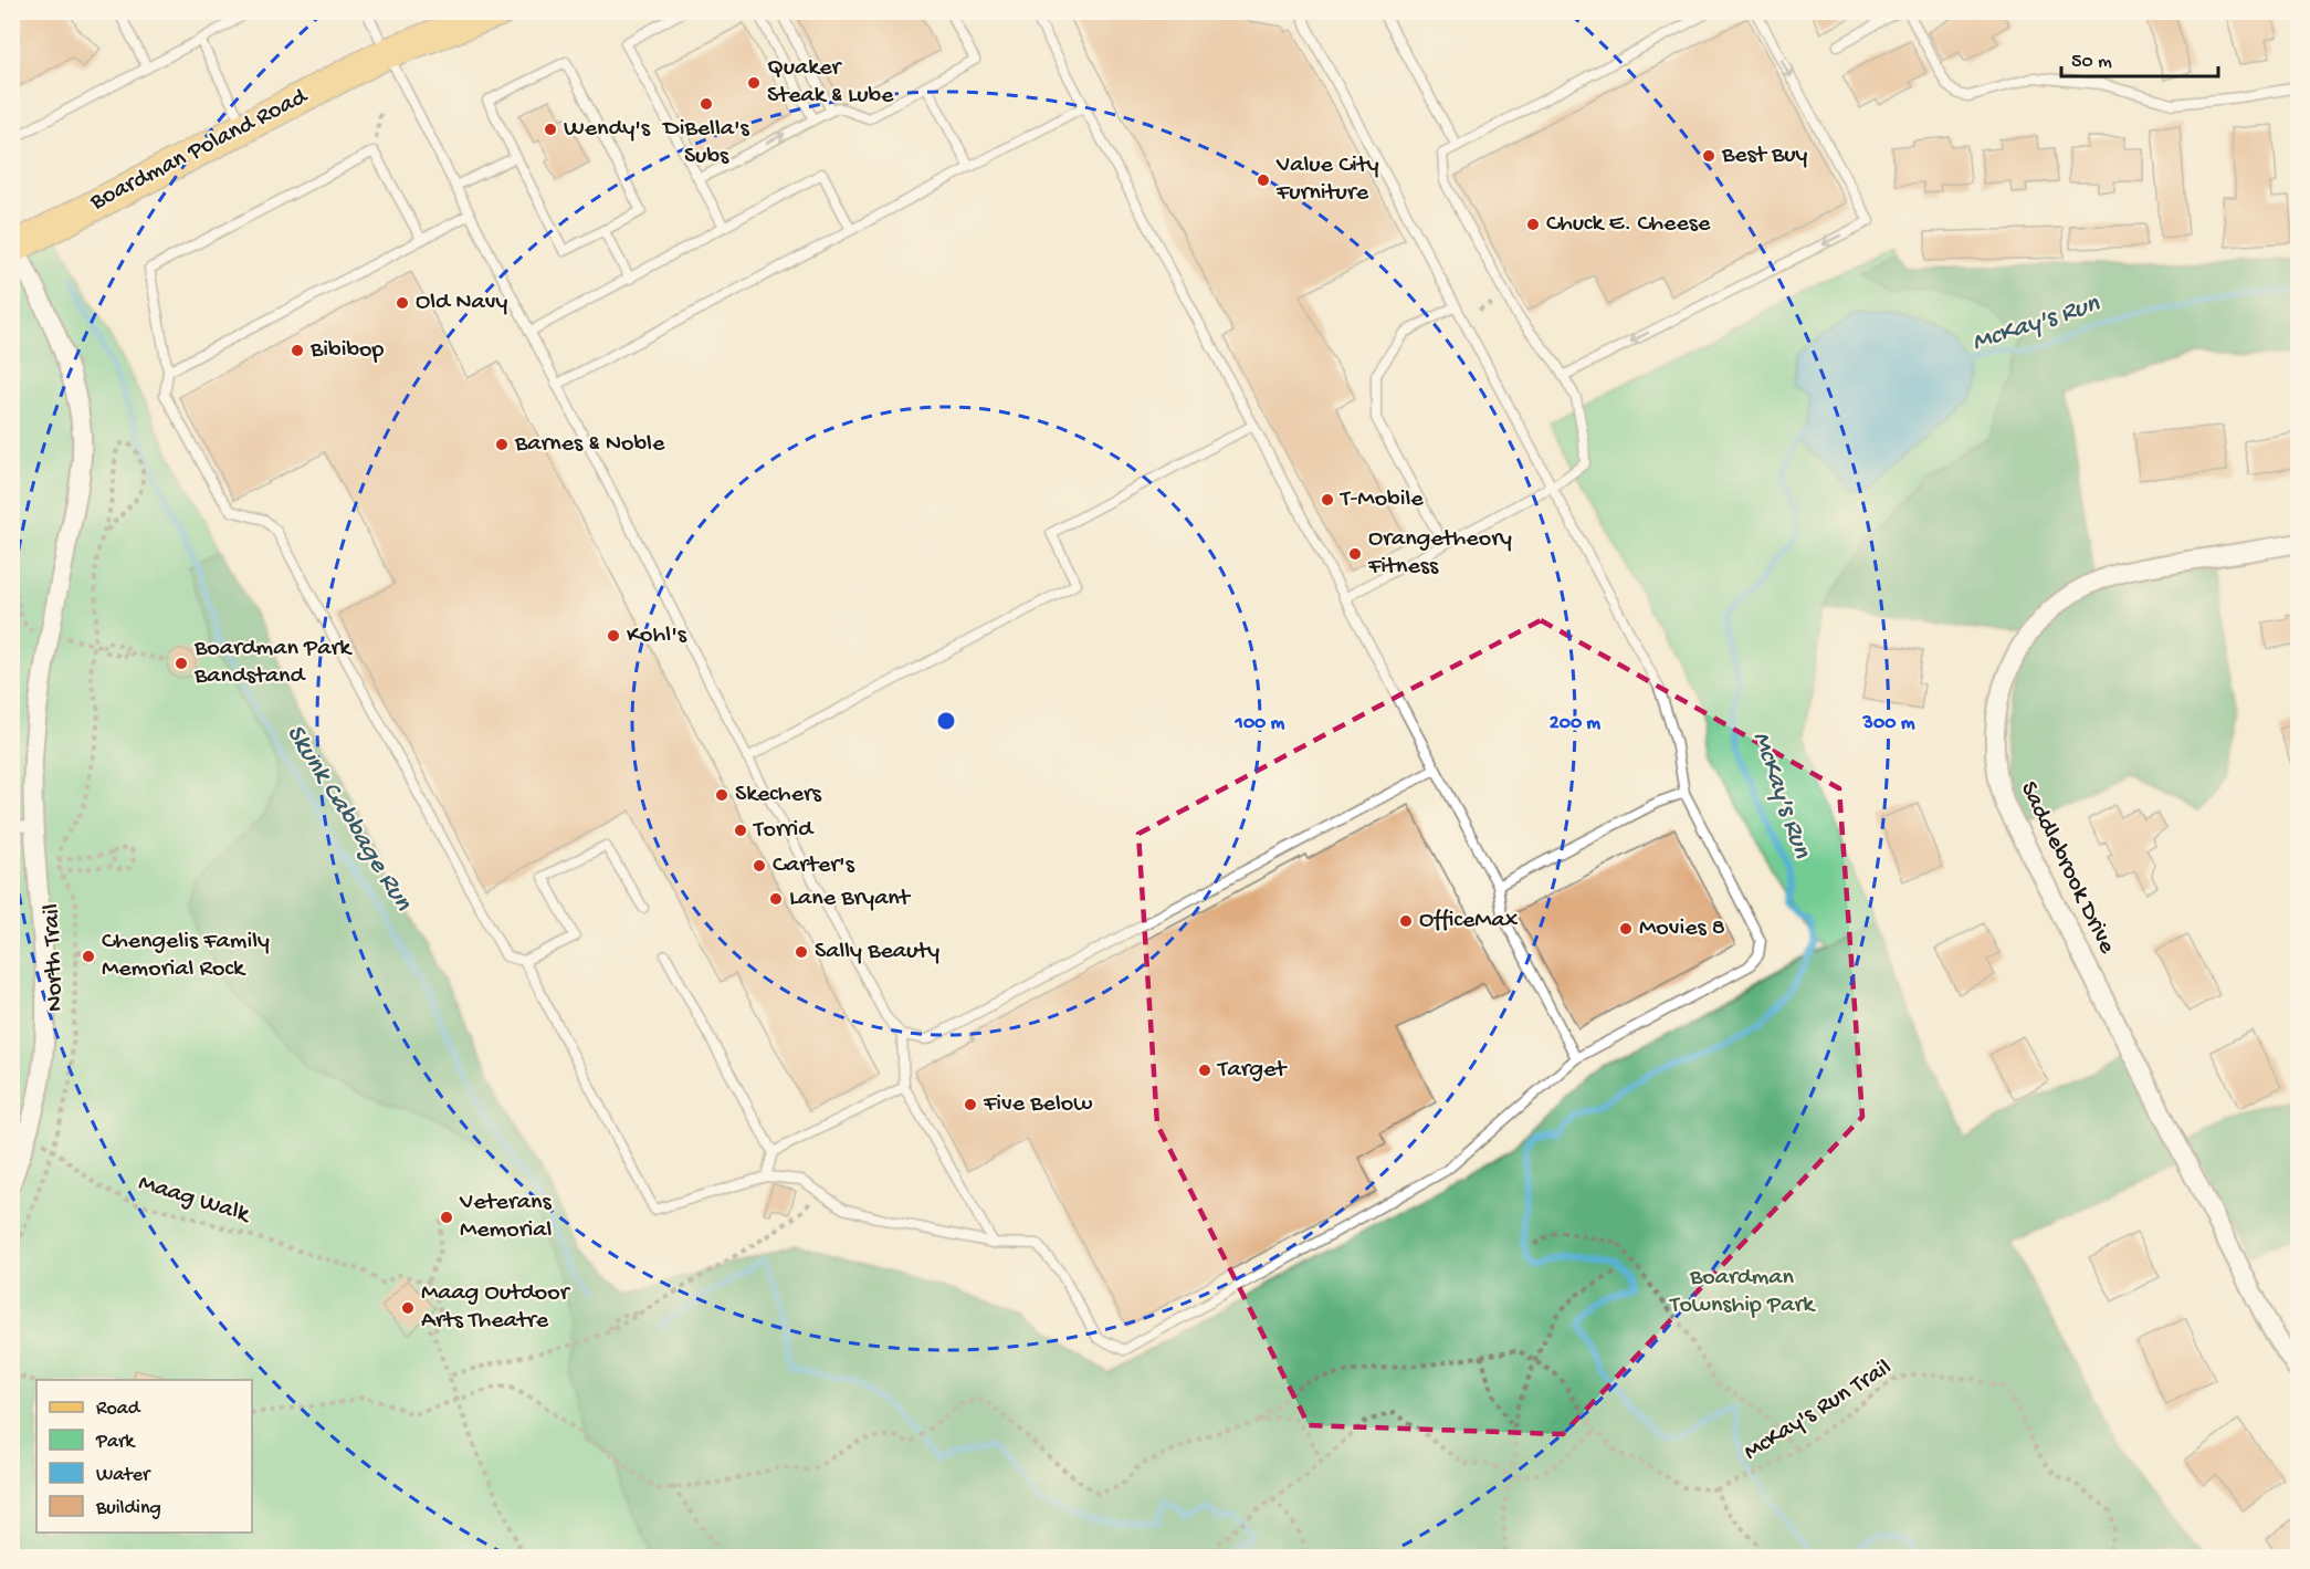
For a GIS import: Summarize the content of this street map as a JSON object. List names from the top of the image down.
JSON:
{
  "streets": {
    "main road": ["Boardman Poland Road"],
    "street": ["Saddlebrook Drive"],
    "path": ["North Trail", "Maag Walk", "McKay's Run Trail"]
  },
  "crossings": [
    ["North Trail", "Maag Walk"]
  ],
  "water": ["McKay's Run", "Skunk Cabbage Run"],
  "parks": ["Boardman Township Park"],
  "places": [
    "Quaker Steak & Lube",
    "DiBella's Subs",
    "Wendy's",
    "Best Buy",
    "Value City Furniture",
    "Chuck E. Cheese",
    "Old Navy",
    "Bibibop",
    "Barnes & Noble",
    "T-Mobile",
    "Orangetheory Fitness",
    "Kohl's",
    "Boardman Park Bandstand",
    "Skechers",
    "Torrid",
    "Carter's",
    "Lane Bryant",
    "OfficeMax",
    "Movies 8",
    "Sally Beauty",
    "Chengelis Family Memorial Rock",
    "Target",
    "Five Below",
    "Veterans Memorial",
    "Maag Outdoor Arts Theatre"
  ],
  "legend": [
    "Road",
    "Park",
    "Water",
    "Building"
  ],
  "scale_bar": "50 m",
  "rings": ["100 m", "200 m", "300 m"]
}
